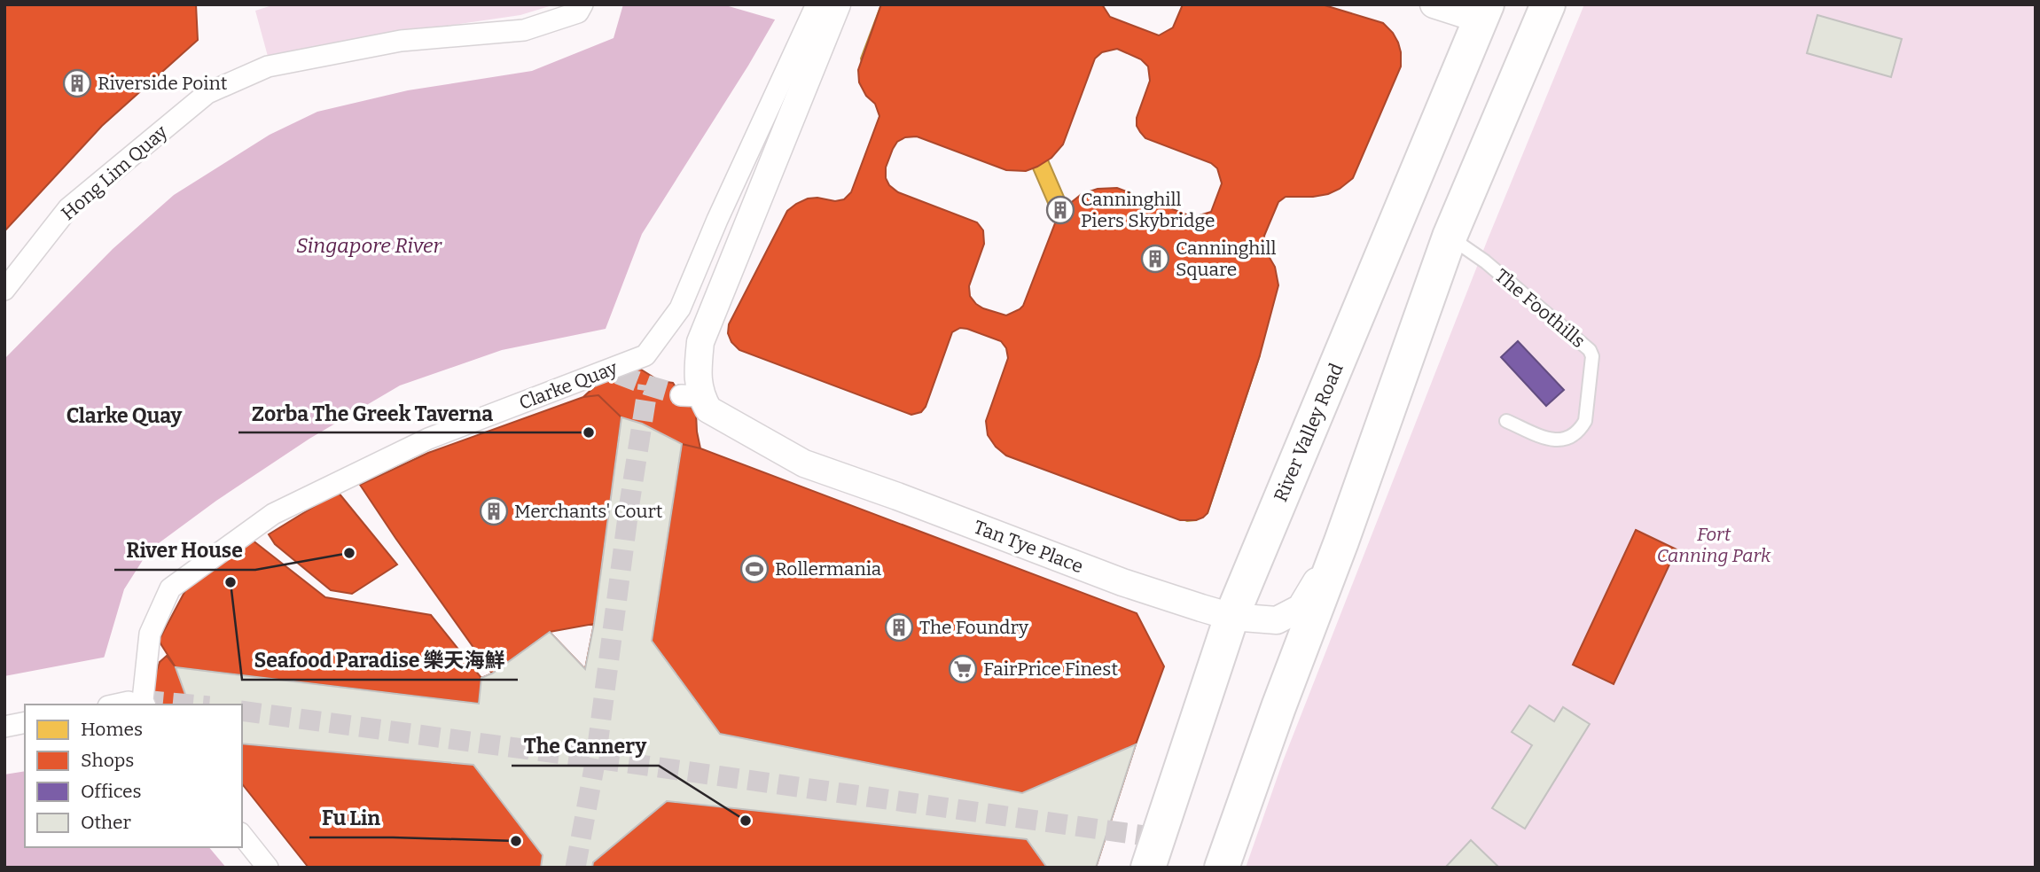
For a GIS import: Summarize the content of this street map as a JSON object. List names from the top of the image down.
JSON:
{
  "streets": {
    "main road": ["River Valley Road"],
    "street": ["Hong Lim Quay", "Clarke Quay", "Tan Tye Place"],
    "lane": ["The Foothills"]
  },
  "crossings": [
    ["River Valley Road", "Tan Tye Place"]
  ],
  "districts": ["Clarke Quay"],
  "water": ["Singapore River"],
  "parks": ["Fort Canning Park"],
  "places": {
    "building": [
      "Riverside Point",
      "Canninghill Piers Skybridge",
      "Canninghill Square",
      "Merchants' Court",
      "The Foundry"
    ],
    "other": [
      "Zorba The Greek Taverna",
      "River House",
      "Seafood Paradise 樂天海鮮",
      "The Cannery",
      "Fu Lin"
    ],
    "sports": ["Rollermania"],
    "supermarket": ["FairPrice Finest"]
  },
  "legend": [
    "Homes",
    "Shops",
    "Offices",
    "Other"
  ]
}
